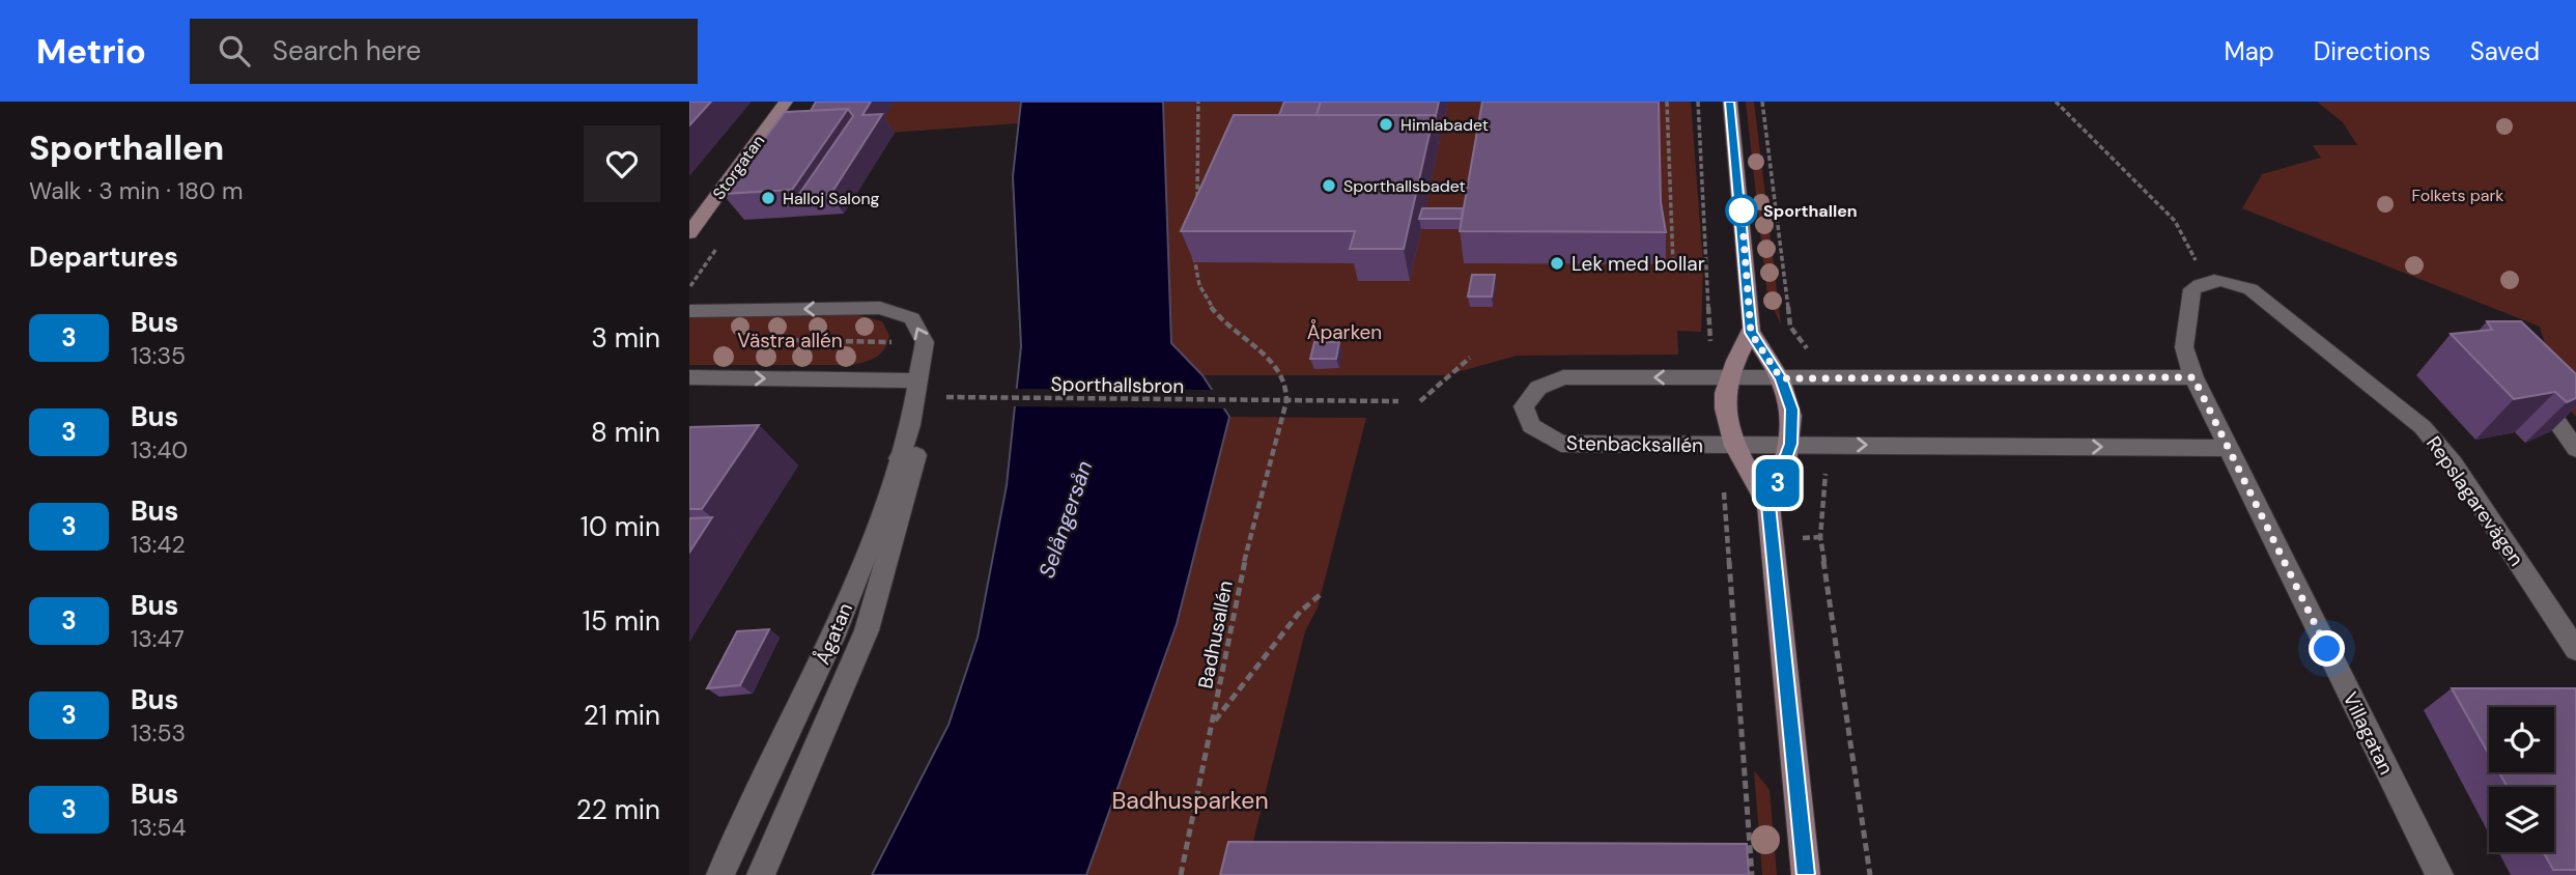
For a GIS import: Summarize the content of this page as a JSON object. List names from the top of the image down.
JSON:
{
  "streets": {
    "street": [
      "Storgatan",
      "Stenbacksallén",
      "Repslagarevägen",
      "Ågatan",
      "Villagatan"
    ],
    "path": ["Sporthallsbron", "Badhusallén"]
  },
  "crossings": [
    ["Sporthallsbron", "Badhusallén"],
    ["Stenbacksallén", "Villagatan"],
    ["Repslagarevägen", "Villagatan"]
  ],
  "water": ["Selångersån"],
  "parks": [
    "Folkets park",
    "Åparken",
    "Västra allén",
    "Badhusparken"
  ],
  "places": [
    "Himlabadet",
    "Sporthallsbadet",
    "Halloj Salong",
    "Sporthallen",
    "Lek med bollar"
  ],
  "lines": ["bus line 3"],
  "page": {
    "header": "Metrio",
    "search": "Search here",
    "nav": ["Map", "Directions", "Saved"],
    "heading": [
      ["Sporthallen", "Walk · 3 min · 180 m"],
      "Departures"
    ],
    "on_map": "3",
    "list": [
      {
        "mark": "3",
        "name": "Bus",
        "note": "13:35",
        "value": "3 min"
      },
      {
        "mark": "3",
        "name": "Bus",
        "note": "13:40",
        "value": "8 min"
      },
      {
        "mark": "3",
        "name": "Bus",
        "note": "13:42",
        "value": "10 min"
      },
      {
        "mark": "3",
        "name": "Bus",
        "note": "13:47",
        "value": "15 min"
      },
      {
        "mark": "3",
        "name": "Bus",
        "note": "13:53",
        "value": "21 min"
      },
      {
        "mark": "3",
        "name": "Bus",
        "note": "13:54",
        "value": "22 min"
      }
    ]
  }
}
